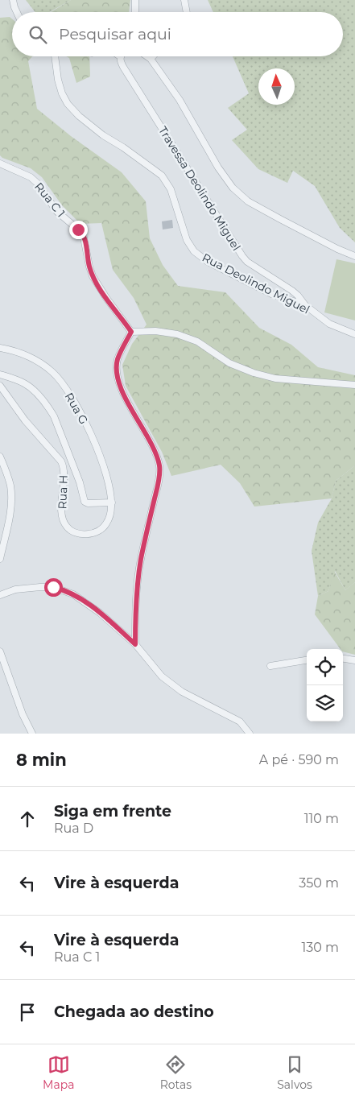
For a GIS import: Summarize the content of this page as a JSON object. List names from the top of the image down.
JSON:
{
  "streets": {
    "street": [
      "Travessa Deolindo Miguel",
      "Rua C 1",
      "Rua Deolindo Miguel",
      "Rua G",
      "Rua H"
    ]
  },
  "crossings": [
    ["Travessa Deolindo Miguel", "Rua Deolindo Miguel"],
    ["Rua G", "Rua H"]
  ],
  "north": "top",
  "page": {
    "search": "Pesquisar aqui",
    "heading": ["8 min", "A pé · 590 m"],
    "list": [
      ["Siga em frente", "Rua D", "110 m"],
      ["Vire à esquerda", "350 m"],
      ["Vire à esquerda", "Rua C 1", "130 m"],
      "Chegada ao destino"
    ],
    "nav": ["Mapa", "Rotas", "Salvos"]
  }
}
